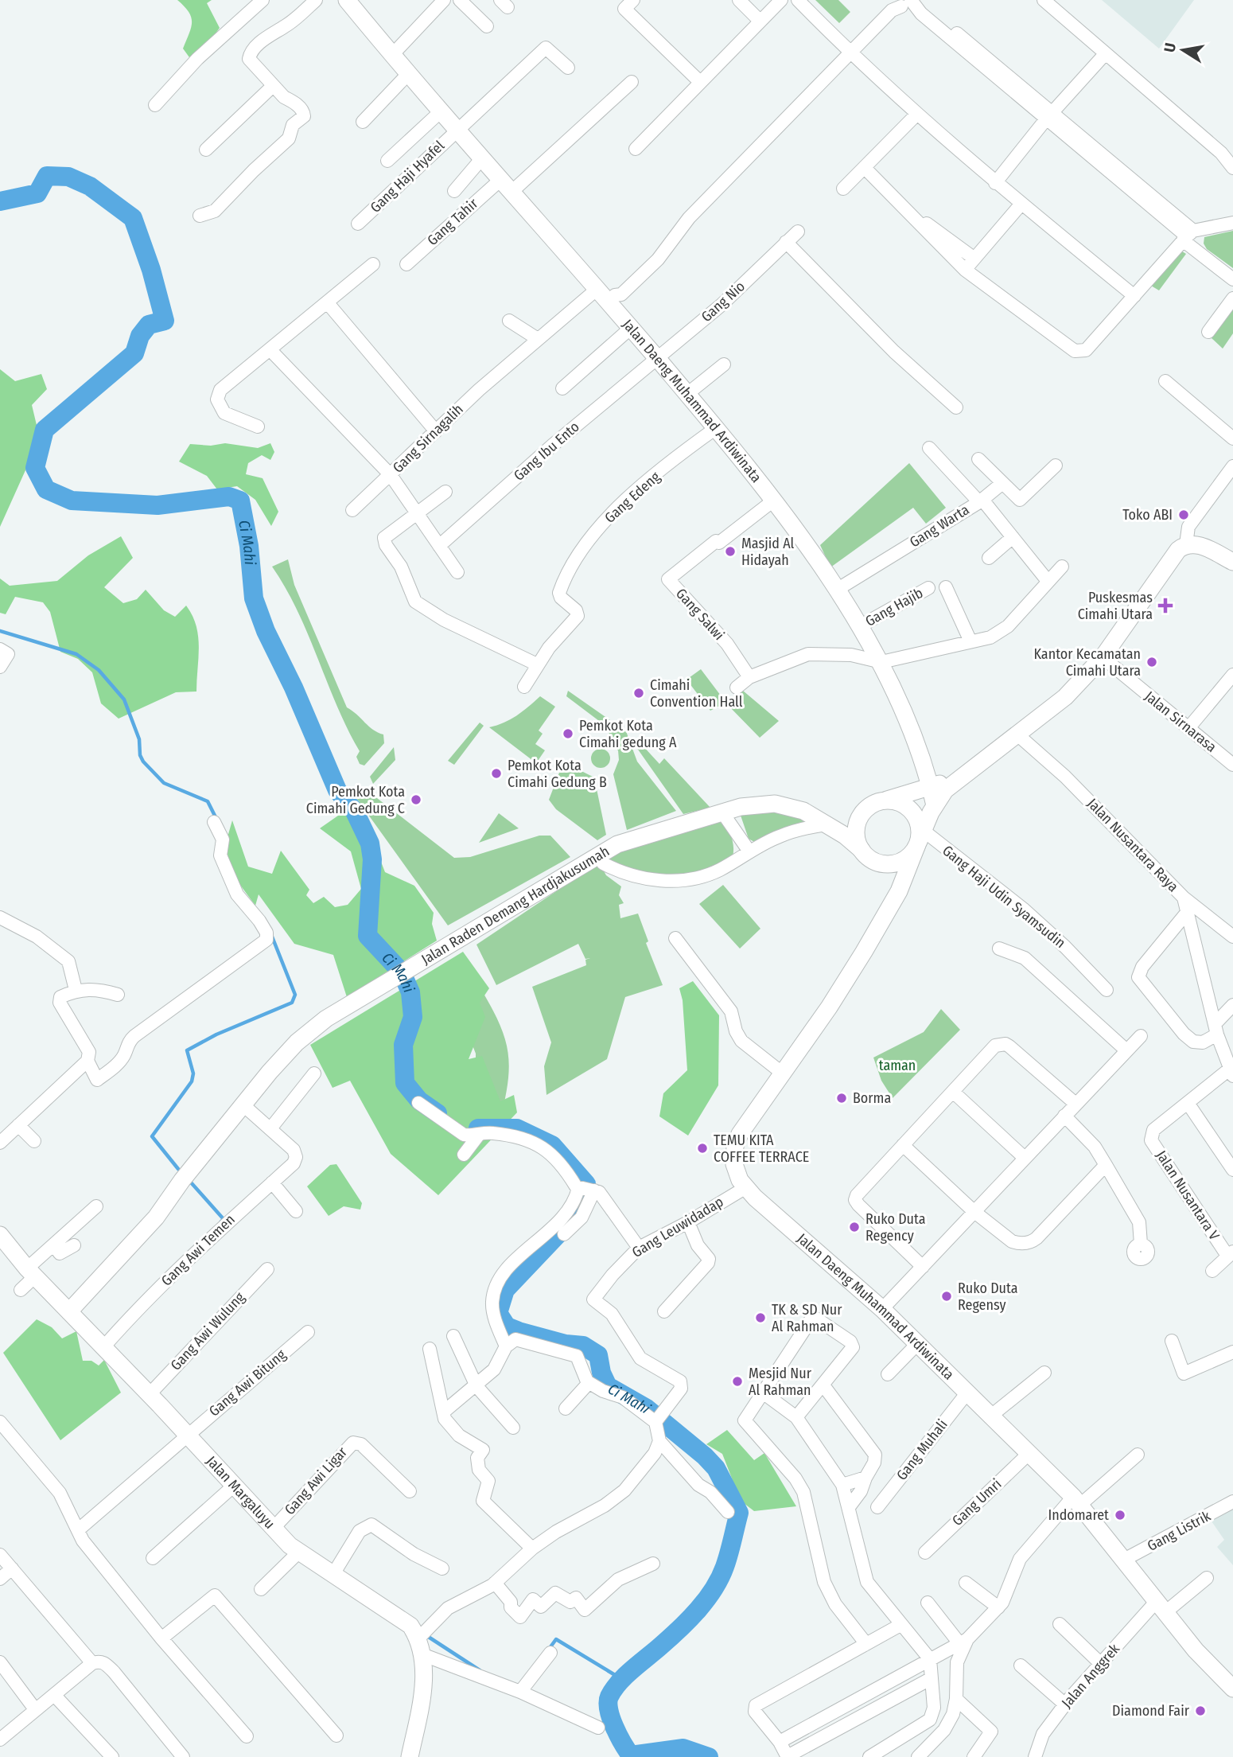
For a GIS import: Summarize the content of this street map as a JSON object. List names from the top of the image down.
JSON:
{
  "streets": {
    "main road": ["Jalan Daeng Muhammad Ardiwinata", "Jalan Raden Demang Hardjakusumah", "Jalan Margaluyu"],
    "street": [
      "Gang Haji Hyafel",
      "Gang Tahir",
      "Gang Nio",
      "Gang Sirnagalih",
      "Gang Ibu Ento",
      "Gang Edeng",
      "Gang Warta",
      "Gang Hajib",
      "Gang Salwi",
      "Jalan Sirnarasa",
      "Jalan Nusantara Raya",
      "Gang Haji Udin Syamsudin",
      "Jalan Nusantara V",
      "Gang Leuwidadap",
      "Gang Awi Temen",
      "Gang Awi Wulung",
      "Gang Awi Bitung",
      "Gang Muhali",
      "Gang Awi Ligar",
      "Gang Umri",
      "Gang Listrik",
      "Jalan Anggrek"
    ]
  },
  "crossings": [
    ["Gang Haji Hyafel", "Jalan Daeng Muhammad Ardiwinata"],
    ["Gang Tahir", "Jalan Daeng Muhammad Ardiwinata"],
    ["Gang Nio", "Jalan Daeng Muhammad Ardiwinata"],
    ["Gang Nio", "Gang Ibu Ento"],
    ["Jalan Daeng Muhammad Ardiwinata", "Gang Sirnagalih"],
    ["Jalan Daeng Muhammad Ardiwinata", "Gang Ibu Ento"],
    ["Jalan Daeng Muhammad Ardiwinata", "Gang Edeng"],
    ["Jalan Daeng Muhammad Ardiwinata", "Gang Warta"],
    ["Jalan Daeng Muhammad Ardiwinata", "Gang Hajib"],
    ["Jalan Daeng Muhammad Ardiwinata", "Gang Salwi"],
    ["Jalan Daeng Muhammad Ardiwinata", "Gang Haji Udin Syamsudin"],
    ["Jalan Daeng Muhammad Ardiwinata", "Jalan Raden Demang Hardjakusumah"],
    ["Jalan Daeng Muhammad Ardiwinata", "Gang Leuwidadap"],
    ["Jalan Daeng Muhammad Ardiwinata", "Gang Muhali"],
    ["Jalan Daeng Muhammad Ardiwinata", "Gang Umri"],
    ["Jalan Daeng Muhammad Ardiwinata", "Gang Listrik"],
    ["Jalan Daeng Muhammad Ardiwinata", "Jalan Anggrek"],
    ["Jalan Nusantara Raya", "Jalan Nusantara V"],
    ["Gang Haji Udin Syamsudin", "Jalan Raden Demang Hardjakusumah"],
    ["Jalan Raden Demang Hardjakusumah", "Jalan Margaluyu"],
    ["Gang Awi Temen", "Jalan Margaluyu"],
    ["Gang Awi Wulung", "Jalan Margaluyu"],
    ["Gang Awi Bitung", "Jalan Margaluyu"],
    ["Gang Awi Ligar", "Jalan Margaluyu"]
  ],
  "water": ["Ci Mahi"],
  "parks": ["taman"],
  "places": {
    "other": [
      "Toko ABI",
      "Masjid Al Hidayah",
      "Kantor Kecamatan Cimahi Utara",
      "Cimahi Convention Hall",
      "Pemkot Kota Cimahi gedung A",
      "Pemkot Kota Cimahi Gedung B",
      "Pemkot Kota Cimahi Gedung C",
      "Borma",
      "TEMU KITA COFFEE TERRACE",
      "Ruko Duta Regency",
      "Ruko Duta Regensy",
      "TK & SD Nur Al Rahman",
      "Mesjid Nur Al Rahman",
      "Indomaret",
      "Diamond Fair"
    ],
    "health": ["Puskesmas Cimahi Utara"]
  },
  "north": "left"
}
